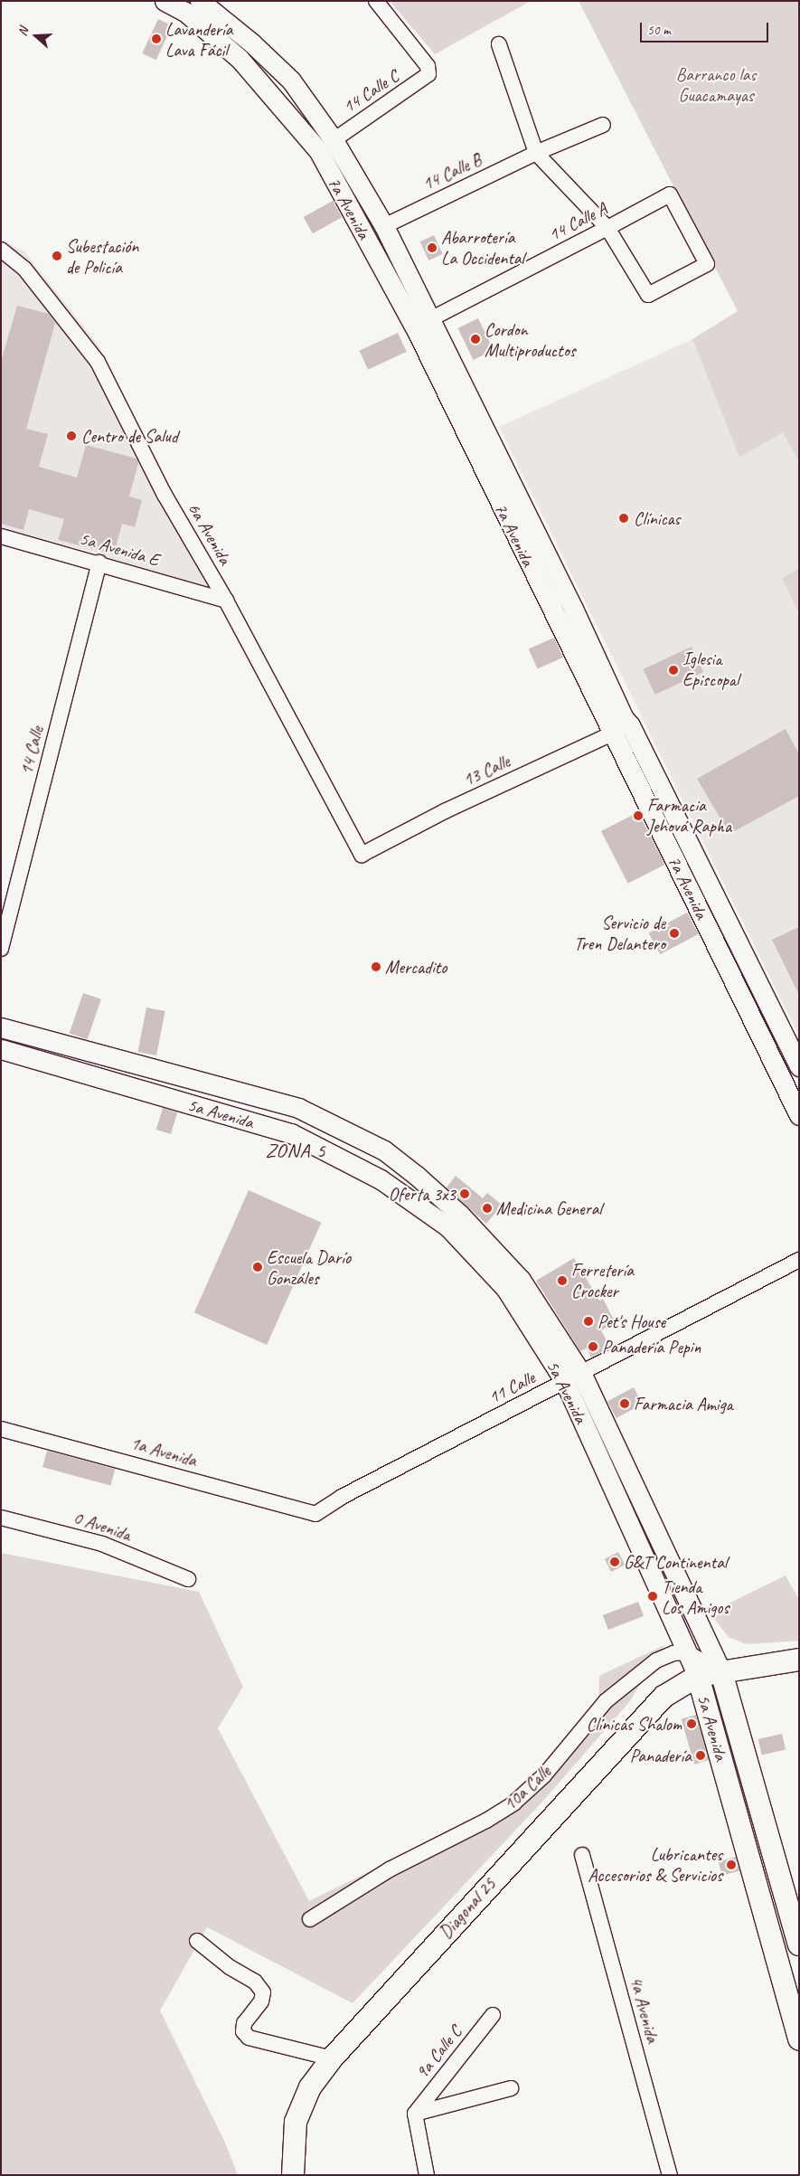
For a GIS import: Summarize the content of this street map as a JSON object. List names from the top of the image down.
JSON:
{
  "streets": {
    "main road": ["5a Avenida", "Diagonal 25"],
    "street": [
      "14 Calle C",
      "14 Calle B",
      "7a Avenida",
      "14 Calle A",
      "6a Avenida",
      "5a Avenida E",
      "14 Calle",
      "13 Calle",
      "11 Calle",
      "1a Avenida",
      "0 Avenida",
      "10a Calle",
      "4a Avenida",
      "9a Calle C"
    ]
  },
  "crossings": [
    ["14 Calle C", "7a Avenida"],
    ["14 Calle B", "7a Avenida"],
    ["7a Avenida", "14 Calle A"],
    ["7a Avenida", "13 Calle"],
    ["6a Avenida", "5a Avenida E"],
    ["6a Avenida", "13 Calle"],
    ["5a Avenida E", "14 Calle"],
    ["5a Avenida", "11 Calle"],
    ["5a Avenida", "10a Calle"],
    ["5a Avenida", "Diagonal 25"],
    ["11 Calle", "1a Avenida"]
  ],
  "districts": ["ZONA 5"],
  "parks": ["Barranco las Guacamayas"],
  "places": [
    "Lavandería Lava Fácil",
    "Abarrotería La Occidental",
    "Subestación de Policía",
    "Cordon Multiproductos",
    "Centro de Salud",
    "Clínicas",
    "Iglesia Episcopal",
    "Farmacia Jehová Rapha",
    "Servicio de Tren Delantero",
    "Mercadito",
    "Oferta 3x3",
    "Medicina General",
    "Escuela Darío Gonzáles",
    "Ferretería Crocker",
    "Pet's House",
    "Panadería Pepin",
    "Farmacia Amiga",
    "G&T Continental",
    "Tienda Los Amigos",
    "Clínicas Shalom",
    "Panadería",
    "Lubricantes Accesorios & Servicios"
  ],
  "scale_bar": "50 m",
  "north": "left"
}
